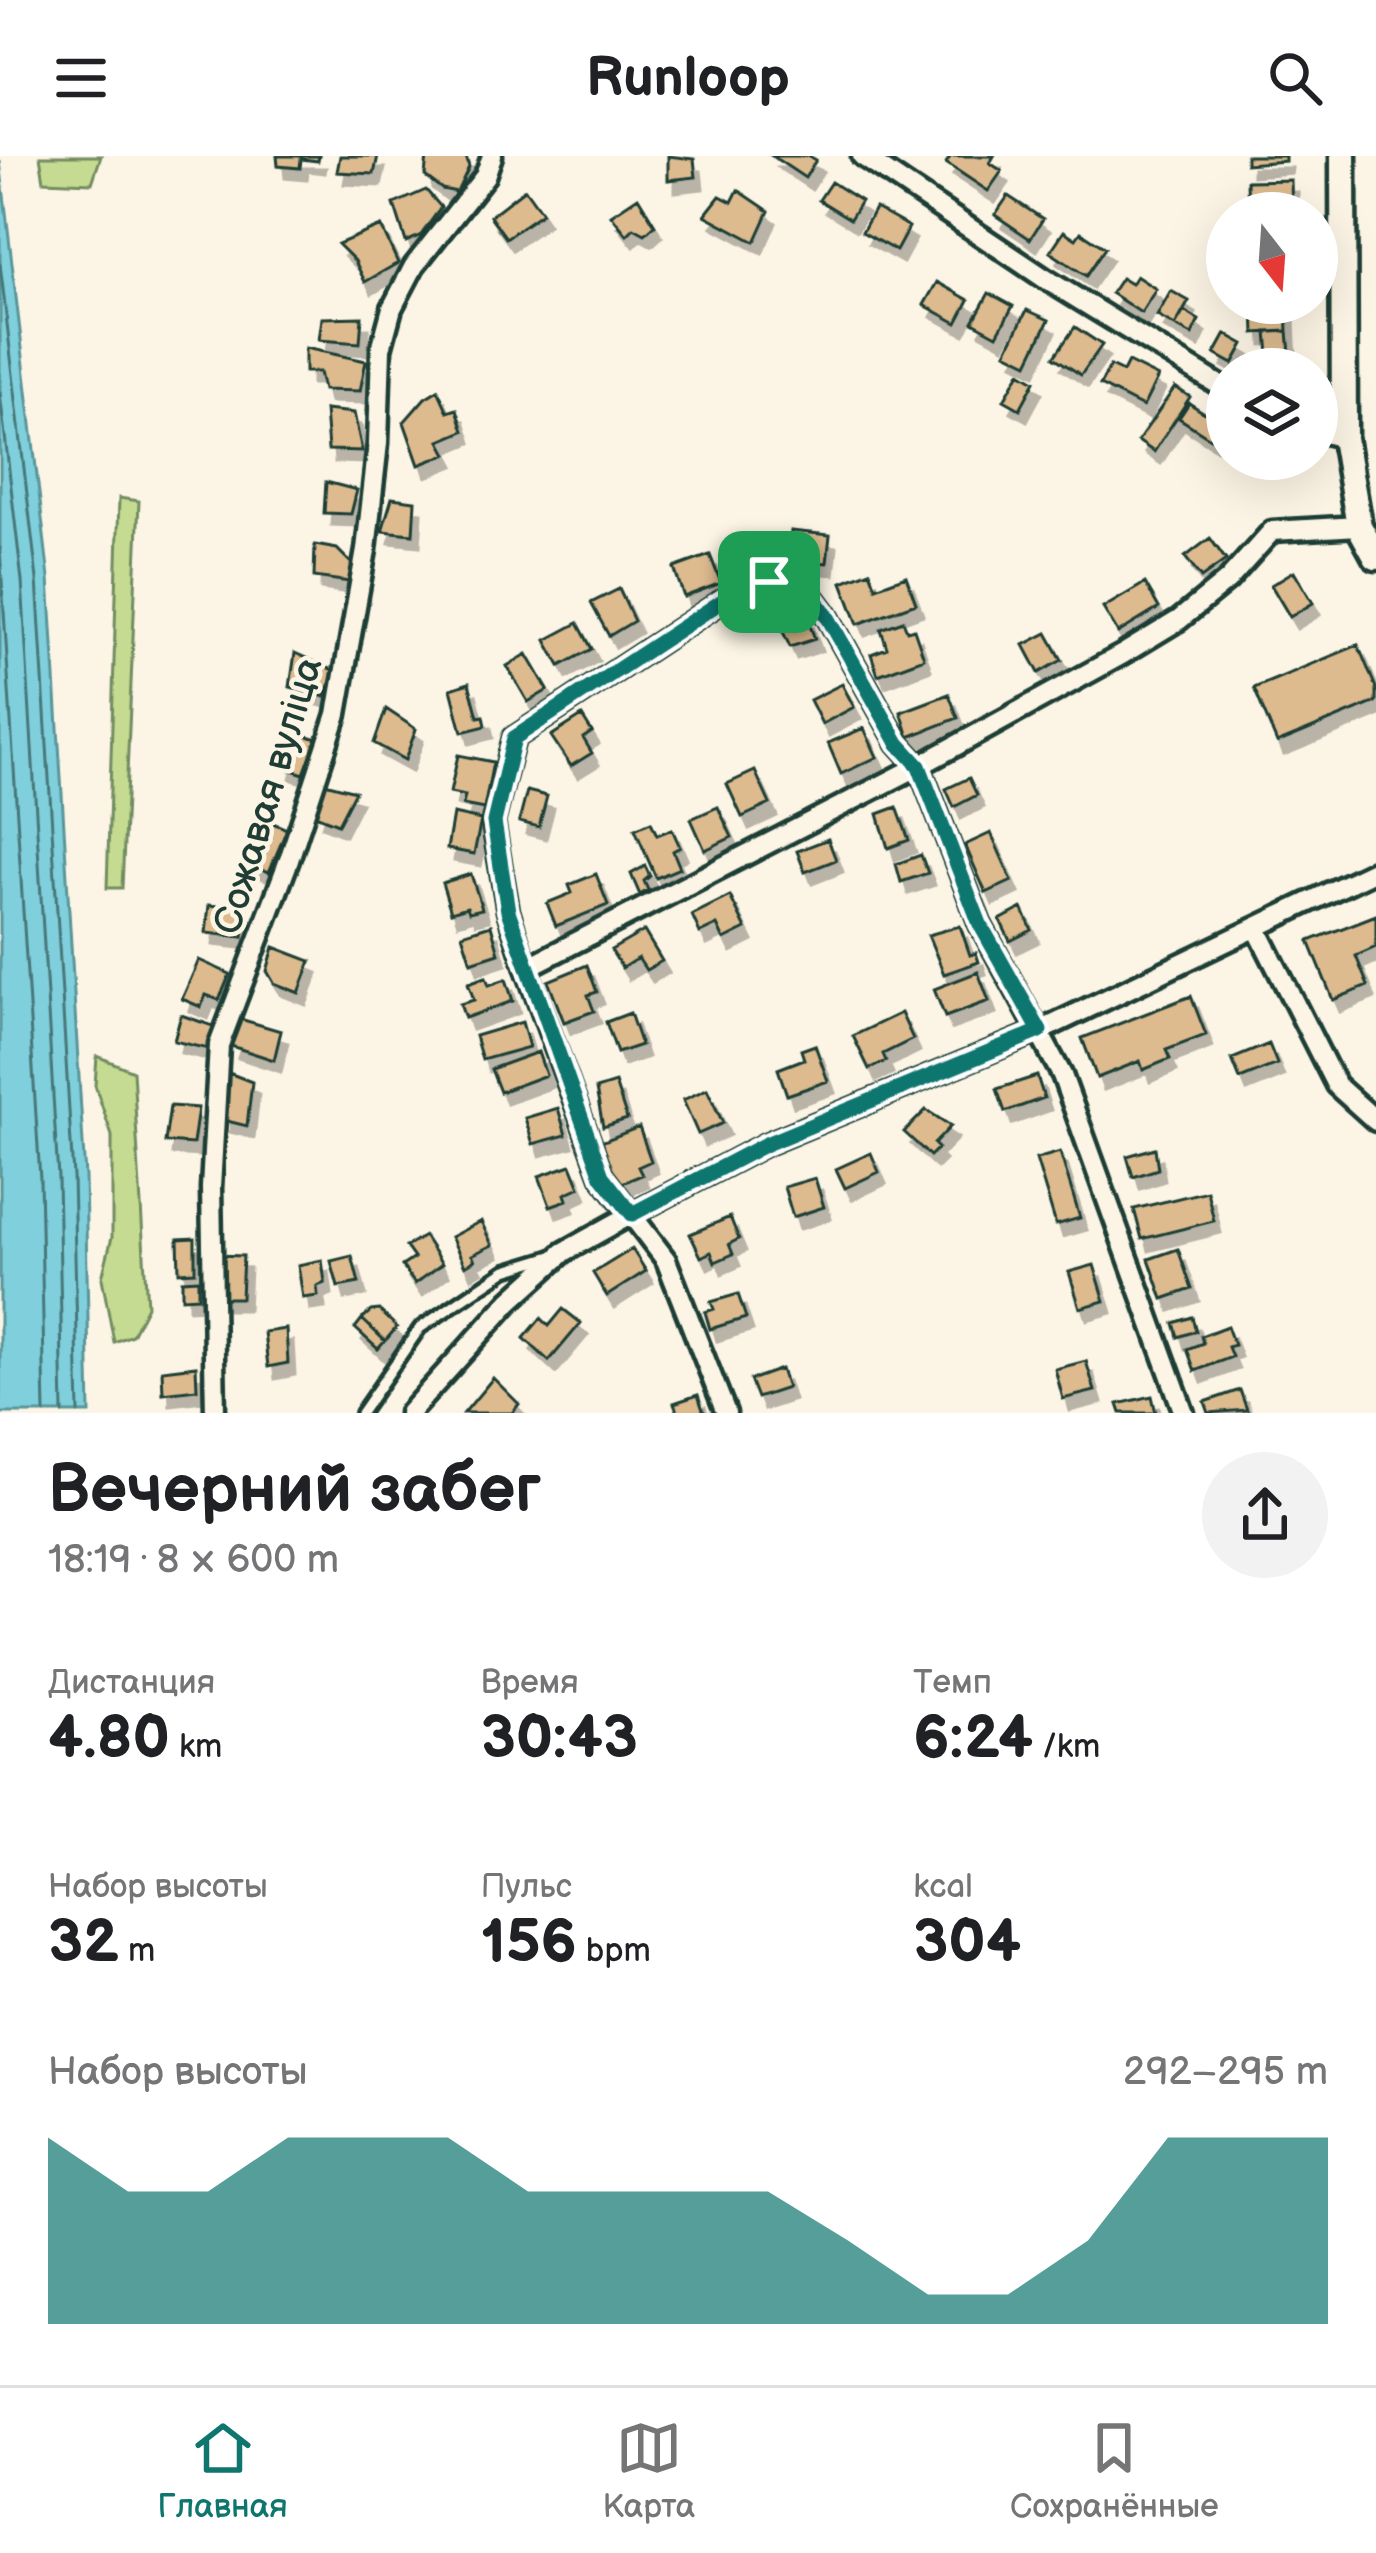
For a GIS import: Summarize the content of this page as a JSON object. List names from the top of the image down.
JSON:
{
  "streets": {
    "street": ["Сожавая вуліца"]
  },
  "north": "bottom",
  "page": {
    "header": "Runloop",
    "heading": ["Вечерний забег", "18:19 · 8 × 600 m"],
    "stats": [
      ["Дистанция", "4.80 km"],
      ["Время", "30:43"],
      ["Темп", "6:24 /km"],
      ["Набор высоты", "32 m"],
      ["Пульс", "156 bpm"],
      ["kcal", "304"]
    ],
    "chart": ["Набор высоты", "292–295 m"],
    "tabs": ["Главная", "Карта", "Сохранённые"]
  }
}
